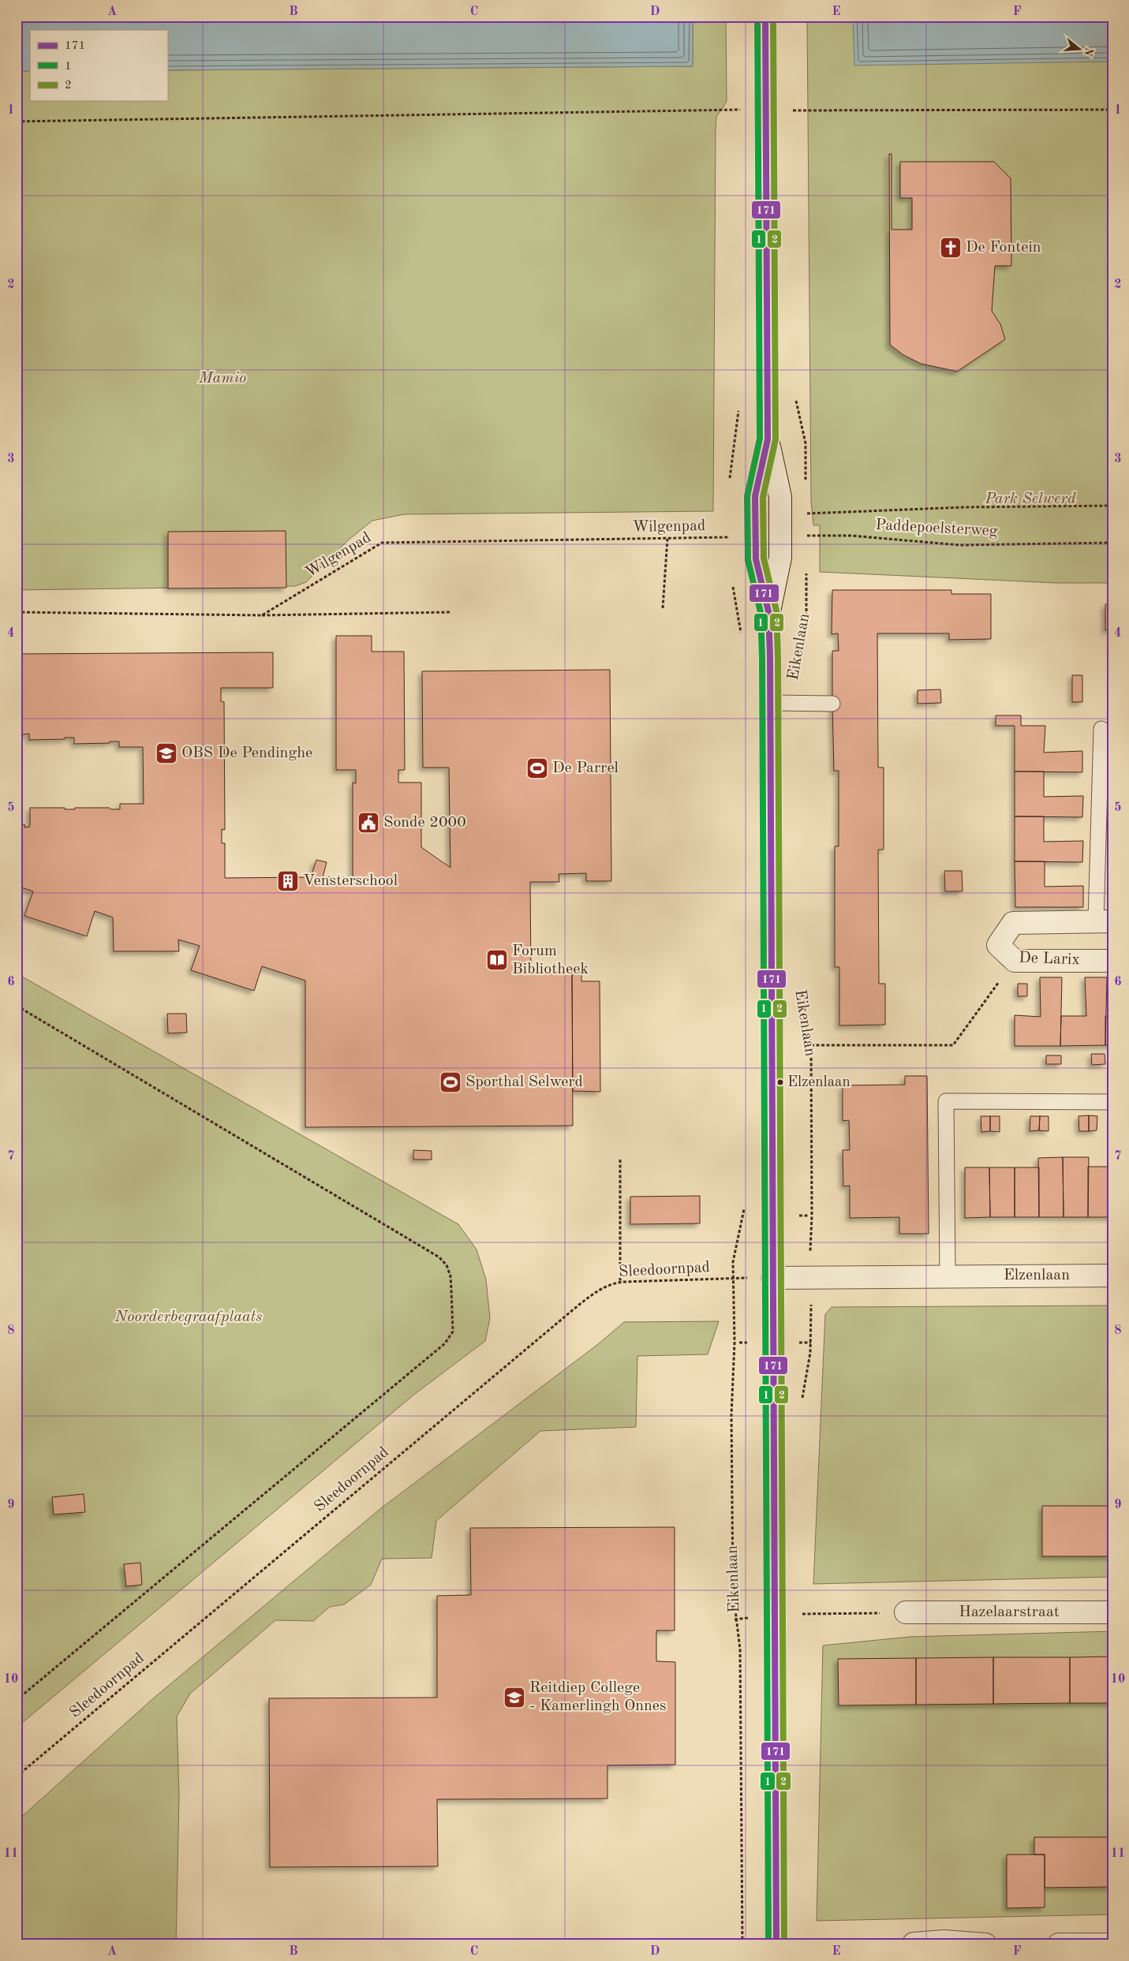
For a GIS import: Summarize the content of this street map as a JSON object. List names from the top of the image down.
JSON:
{
  "streets": {
    "main road": [
      "Eikenlaan",
      "De Larix",
      "Elzenlaan",
      "Hazelaarstraat"
    ],
    "path": ["Wilgenpad", "Paddepoelsterweg", "Sleedoornpad"]
  },
  "crossings": [
    ["Eikenlaan", "Sleedoornpad"],
    ["Eikenlaan", "Elzenlaan"]
  ],
  "parks": ["Mamio", "Park Selwerd", "Noorderbegraafplaats"],
  "places": {
    "church": ["De Fontein"],
    "school or university": ["OBS De Pendinghe", "Reitdiep College - Kamerlingh Onnes"],
    "sports": ["De Parrel", "Sporthal Selwerd"],
    "public building": ["Sonde 2000"],
    "building": ["Vensterschool"],
    "library": ["Forum Bibliotheek"],
    "other": ["Elzenlaan"]
  },
  "lines": ["transit line 171", "transit line 1", "transit line 2"],
  "legend": ["171", "1", "2"],
  "north": "right",
  "grid": {
    "columns": [
      "A",
      "B",
      "C",
      "D",
      "E",
      "F"
    ],
    "rows": [
      "1",
      "2",
      "3",
      "4",
      "5",
      "6",
      "7",
      "8",
      "9",
      "10",
      "11"
    ]
  }
}
